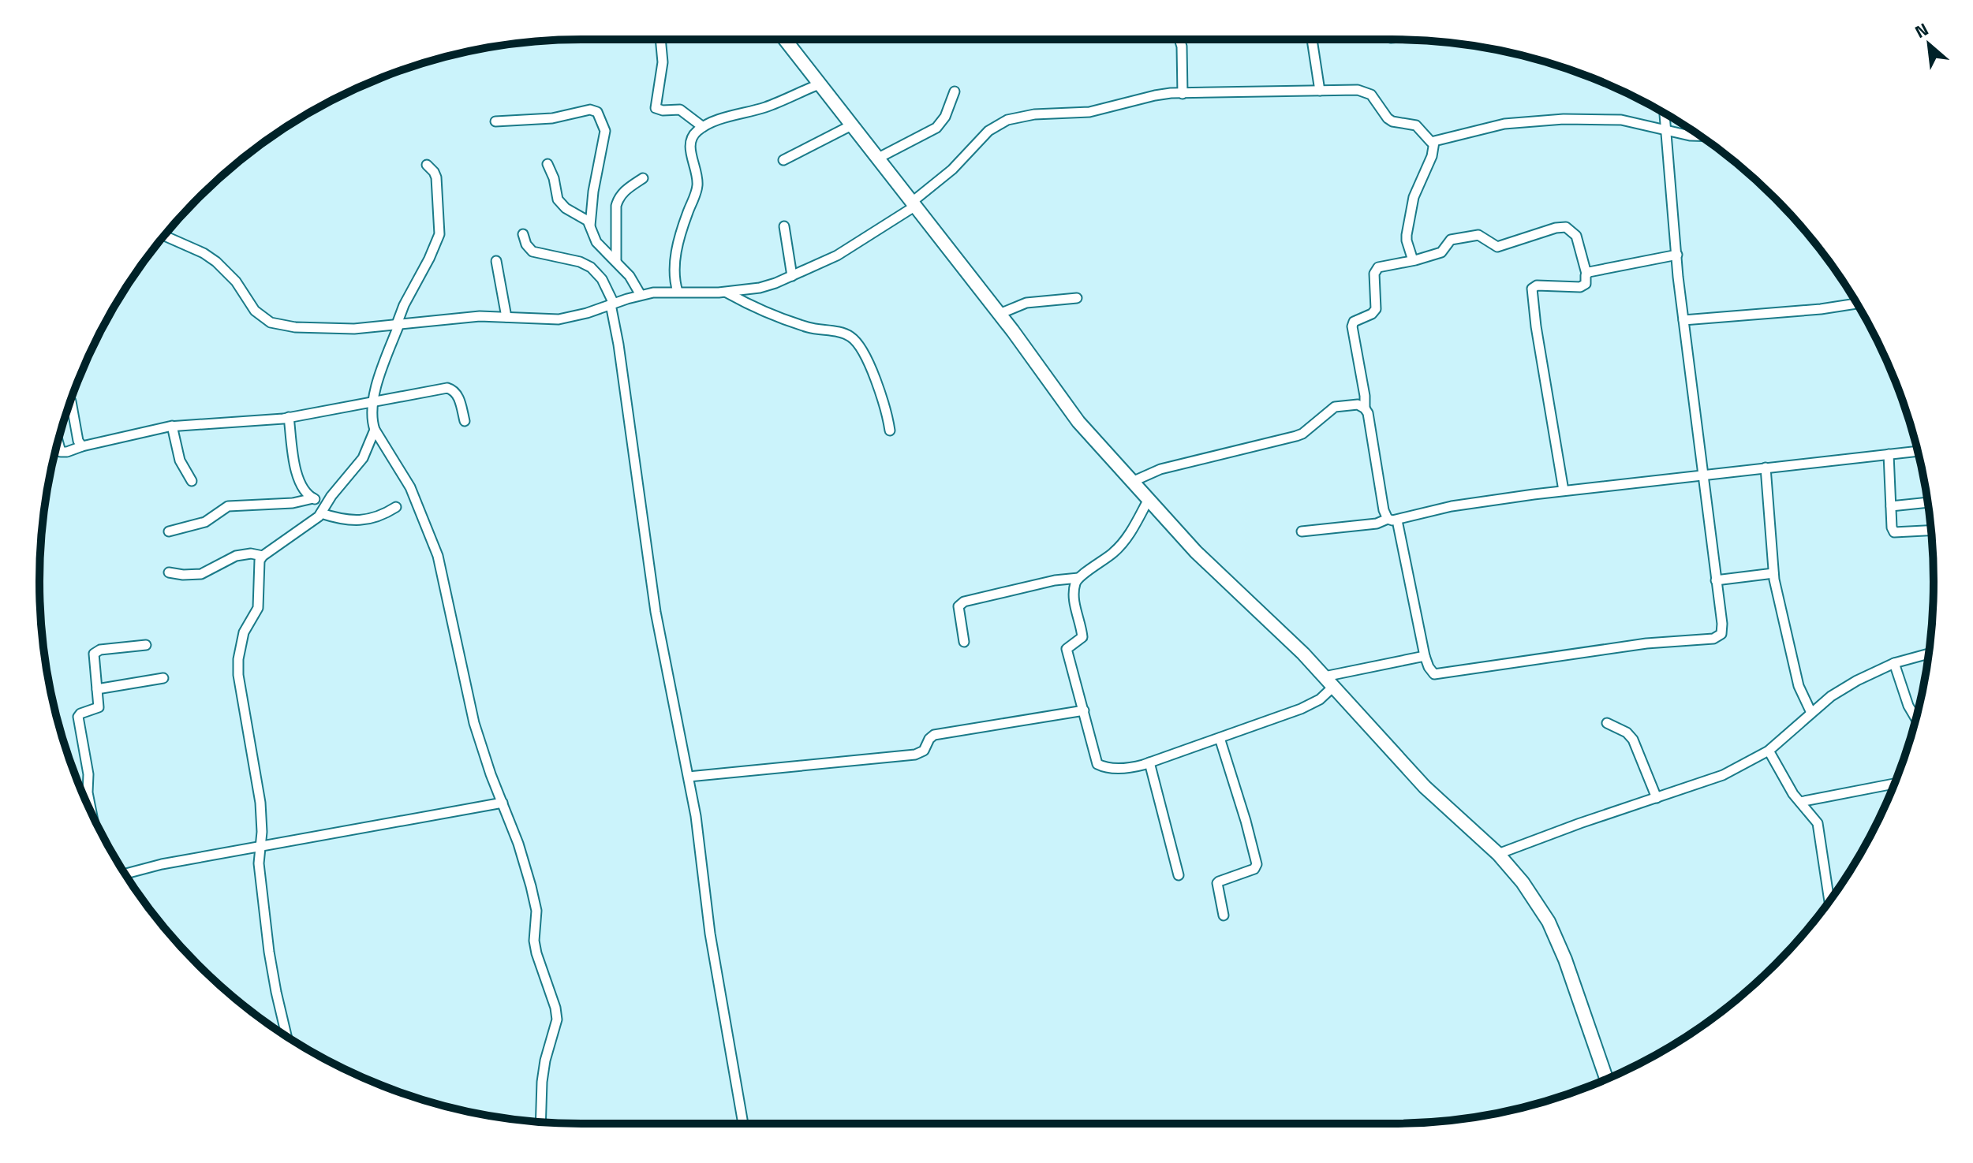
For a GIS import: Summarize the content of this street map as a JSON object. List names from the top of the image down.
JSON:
{
  "north": "top left"
}
